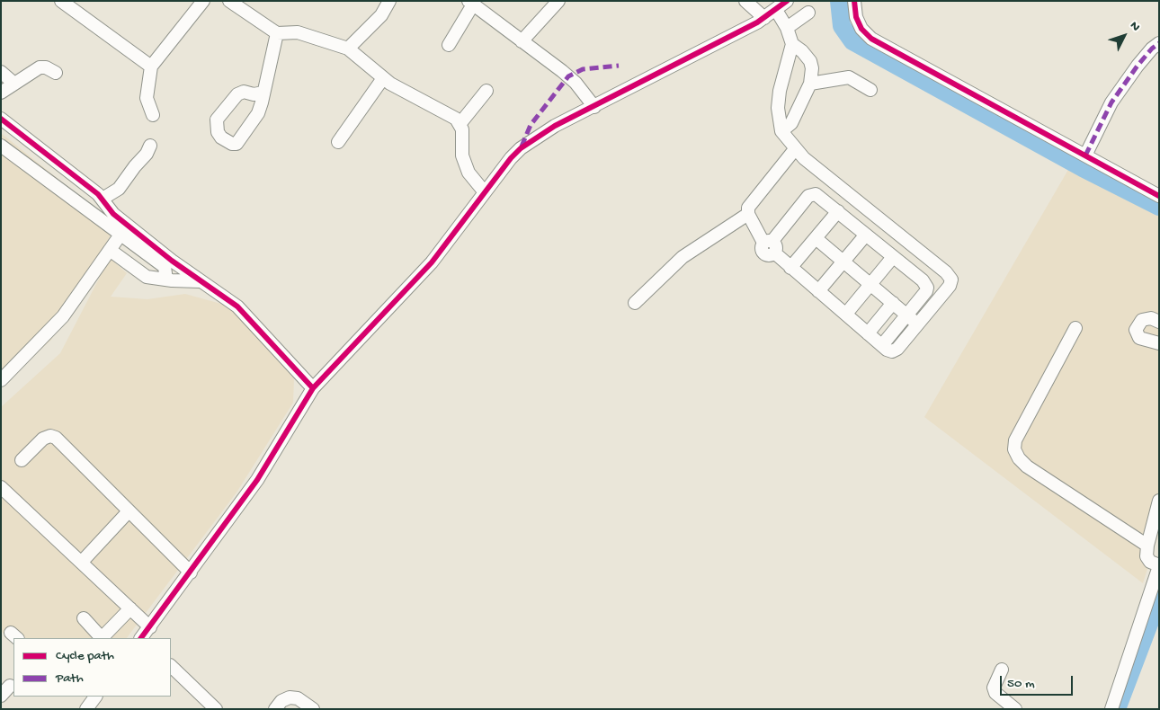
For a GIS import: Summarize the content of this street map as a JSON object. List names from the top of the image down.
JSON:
{
  "legend": ["Cycle path", "Path"],
  "scale_bar": "50 m",
  "north": "top right"
}
